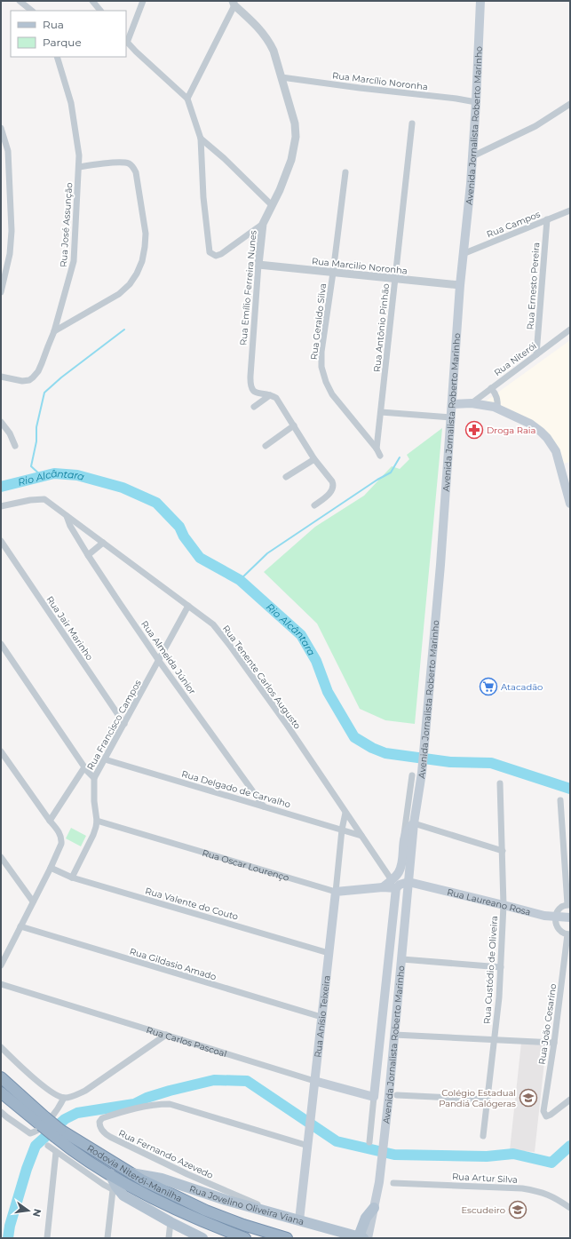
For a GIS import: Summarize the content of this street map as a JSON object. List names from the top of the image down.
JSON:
{
  "streets": {
    "highway": ["Rodovia Niterói-Manilha"],
    "main road": [
      "Avenida Jornalista Roberto Marinho",
      "Rua Oscar Lourenço",
      "Rua Laureano Rosa",
      "Rua Anísio Teixeira",
      "Rua Carlos Pascoal",
      "Rua Jovelino Oliveira Viana"
    ],
    "street": [
      "Rua Marcílio Noronha",
      "Rua Campos",
      "Rua José Assunção",
      "Rua Marcilio Noronha",
      "Rua Ernesto Pereira",
      "Rua Emílio Ferreira Nunes",
      "Rua Geraldo Silva",
      "Rua Antônio Pinhão",
      "Rua Niterói",
      "Rua Jair Marinho",
      "Rua Almeida Júnior",
      "Rua Tenente Carlos Augusto",
      "Rua Francisco Campos",
      "Rua Delgado de Carvalho",
      "Rua Valente do Couto",
      "Rua Gildasio Amado",
      "Rua Custódio de Oliveira",
      "Rua João Cesarino",
      "Rua Fernando Azevedo",
      "Rua Artur Silva"
    ]
  },
  "crossings": [
    ["Rua Marcílio Noronha", "Avenida Jornalista Roberto Marinho"],
    ["Rua Marcílio Noronha", "Rua Emílio Ferreira Nunes"],
    ["Avenida Jornalista Roberto Marinho", "Rua Campos"],
    ["Avenida Jornalista Roberto Marinho", "Rua Marcilio Noronha"],
    ["Avenida Jornalista Roberto Marinho", "Rua Tenente Carlos Augusto"],
    ["Avenida Jornalista Roberto Marinho", "Rua Oscar Lourenço"],
    ["Avenida Jornalista Roberto Marinho", "Rua Laureano Rosa"],
    ["Avenida Jornalista Roberto Marinho", "Rua Carlos Pascoal"],
    ["Rua Campos", "Rua Ernesto Pereira"],
    ["Rua Marcilio Noronha", "Rua Emílio Ferreira Nunes"],
    ["Rua Marcilio Noronha", "Rua Geraldo Silva"],
    ["Rua Marcilio Noronha", "Rua Antônio Pinhão"],
    ["Rua Ernesto Pereira", "Rua Niterói"],
    ["Rua Geraldo Silva", "Rua Antônio Pinhão"],
    ["Rua Jair Marinho", "Rua Francisco Campos"],
    ["Rua Almeida Júnior", "Rua Tenente Carlos Augusto"],
    ["Rua Almeida Júnior", "Rua Francisco Campos"],
    ["Rua Almeida Júnior", "Rua Delgado de Carvalho"],
    ["Rua Tenente Carlos Augusto", "Rua Francisco Campos"],
    ["Rua Tenente Carlos Augusto", "Rua Delgado de Carvalho"],
    ["Rua Tenente Carlos Augusto", "Rua Anísio Teixeira"],
    ["Rua Francisco Campos", "Rua Delgado de Carvalho"],
    ["Rua Francisco Campos", "Rua Oscar Lourenço"],
    ["Rua Francisco Campos", "Rua Valente do Couto"],
    ["Rua Delgado de Carvalho", "Rua Anísio Teixeira"],
    ["Rua Oscar Lourenço", "Rua Anísio Teixeira"],
    ["Rua Laureano Rosa", "Rua Custódio de Oliveira"],
    ["Rua Valente do Couto", "Rua Anísio Teixeira"],
    ["Rua Gildasio Amado", "Rua Anísio Teixeira"],
    ["Rua Anísio Teixeira", "Rua Carlos Pascoal"],
    ["Rua Anísio Teixeira", "Rua Fernando Azevedo"],
    ["Rua Anísio Teixeira", "Rua Jovelino Oliveira Viana"],
    ["Rua Fernando Azevedo", "Rua Jovelino Oliveira Viana"],
    ["Rodovia Niterói-Manilha", "Rua Jovelino Oliveira Viana"]
  ],
  "water": ["Rio Alcântara"],
  "places": {
    "pharmacy": ["Droga Raia"],
    "supermarket": ["Atacadão"],
    "school or university": ["Colégio Estadual Pandiá Calógeras", "Escudeiro"]
  },
  "legend": ["Rua", "Parque"],
  "north": "right"
}
